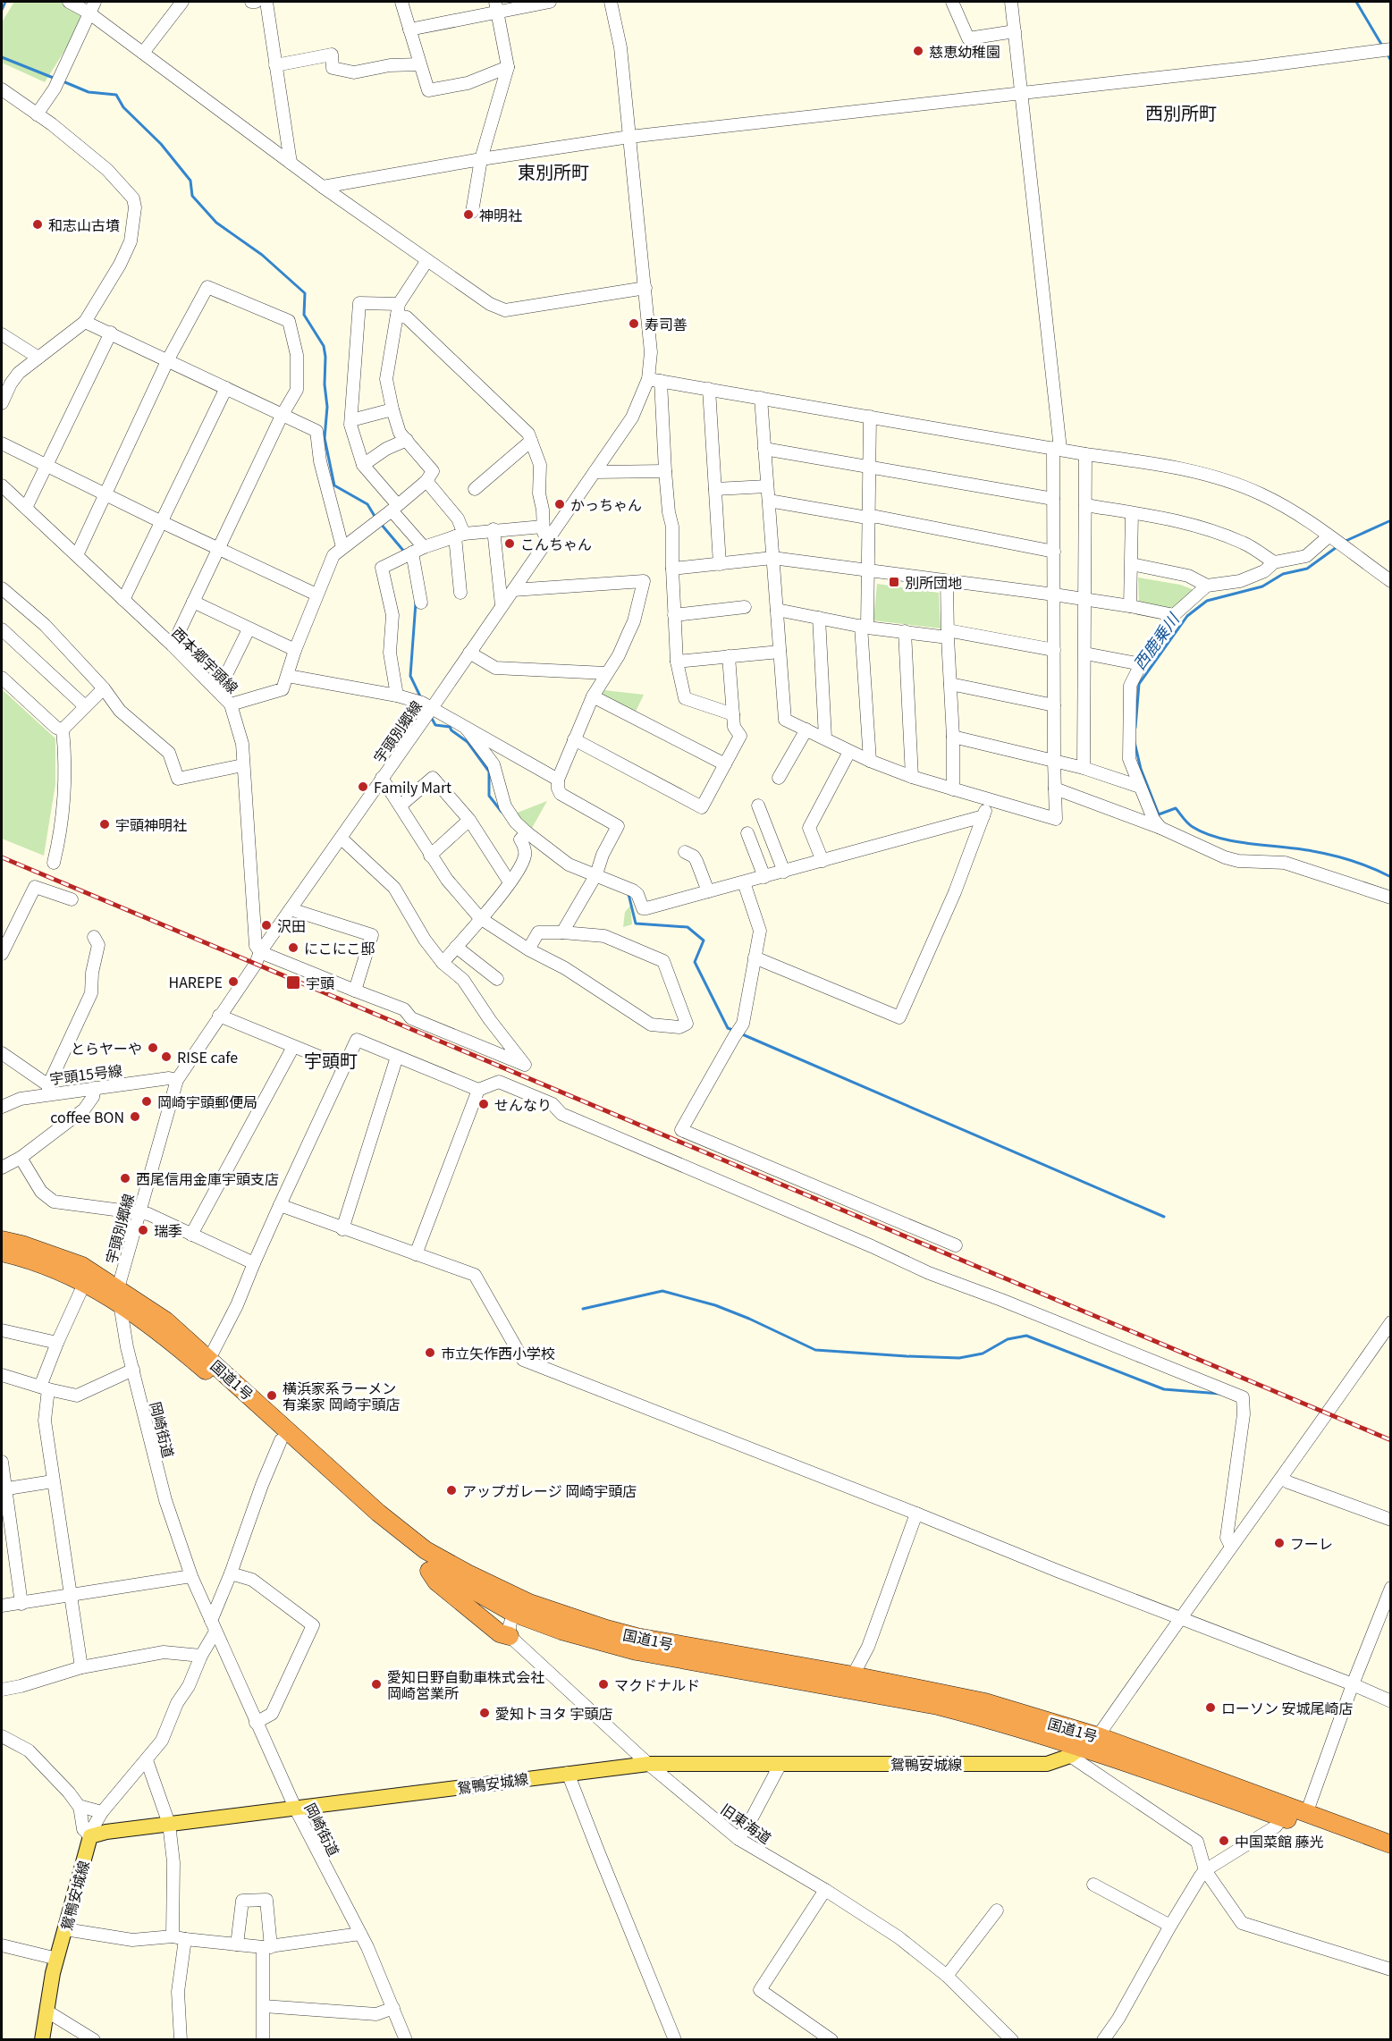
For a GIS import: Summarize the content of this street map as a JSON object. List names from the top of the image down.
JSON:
{
  "streets": {
    "highway": ["国道1号"],
    "main road": ["鴛鴨安城線"],
    "street": [
      "西本郷宇頭線",
      "宇頭別郷線",
      "宇頭15号線",
      "岡崎街道",
      "旧東海道"
    ]
  },
  "crossings": [
    ["西本郷宇頭線", "宇頭別郷線"],
    ["宇頭別郷線", "宇頭15号線"],
    ["宇頭別郷線", "国道1号"],
    ["宇頭別郷線", "岡崎街道"],
    ["国道1号", "岡崎街道"],
    ["国道1号", "鴛鴨安城線"],
    ["岡崎街道", "鴛鴨安城線"],
    ["鴛鴨安城線", "旧東海道"]
  ],
  "districts": ["西別所町", "東別所町", "宇頭町"],
  "water": ["西鹿乗川"],
  "places": {
    "other": [
      "慈恵幼稚園",
      "神明社",
      "和志山古墳",
      "寿司善",
      "かっちゃん",
      "こんちゃん",
      "Family Mart",
      "宇頭神明社",
      "沢田",
      "にこにこ邸",
      "HAREPE",
      "とらヤーや",
      "RISE cafe",
      "岡崎宇頭郵便局",
      "せんなり",
      "coffee BON",
      "西尾信用金庫宇頭支店",
      "瑞季",
      "市立矢作西小学校",
      "横浜家系ラーメン 有楽家 岡崎宇頭店",
      "アップガレージ 岡崎宇頭店",
      "フーレ",
      "愛知日野自動車株式会社 岡崎営業所",
      "マクドナルド",
      "ローソン 安城尾崎店",
      "愛知トヨタ 宇頭店",
      "中国菜館 藤光"
    ],
    "transit": ["別所団地", "宇頭"]
  }
}
